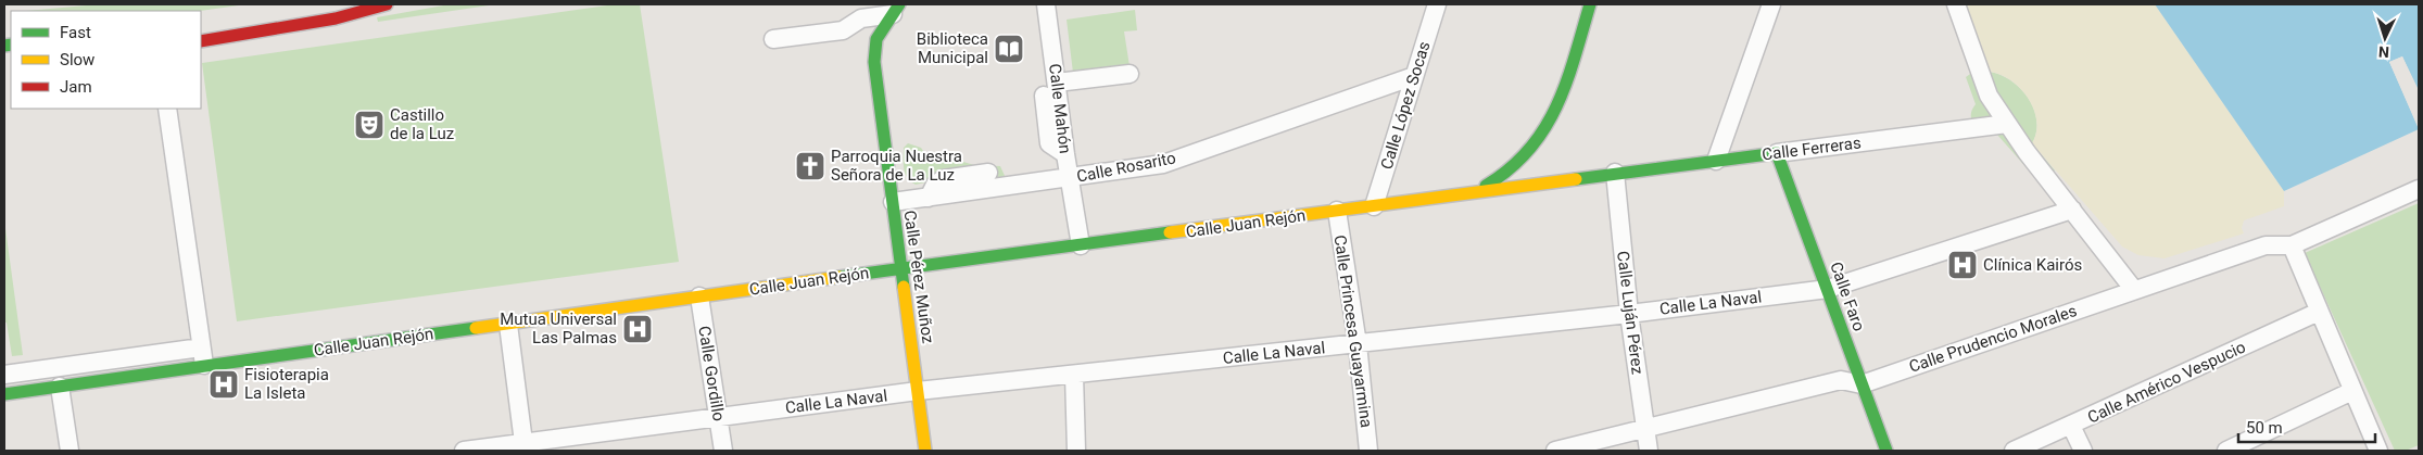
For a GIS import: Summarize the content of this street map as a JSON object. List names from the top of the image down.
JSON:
{
  "streets": {
    "main road": [
      "Calle Ferreras",
      "Calle Juan Rejón",
      "Calle Pérez Muñoz",
      "Calle Faro"
    ],
    "street": [
      "Calle López Socas",
      "Calle Mahón",
      "Calle Rosarito",
      "Calle La Naval",
      "Calle Luján Pérez",
      "Calle Princesa Guayarmina",
      "Calle Prudencio Morales",
      "Calle Gordillo",
      "Calle Américo Vespucio"
    ]
  },
  "crossings": [
    ["Calle López Socas", "Calle Rosarito"],
    ["Calle López Socas", "Calle Juan Rejón"],
    ["Calle Mahón", "Calle Rosarito"],
    ["Calle Mahón", "Calle Juan Rejón"],
    ["Calle Ferreras", "Calle Juan Rejón"],
    ["Calle Ferreras", "Calle Faro"],
    ["Calle Ferreras", "Calle Luján Pérez"],
    ["Calle Rosarito", "Calle Pérez Muñoz"],
    ["Calle Juan Rejón", "Calle Pérez Muñoz"],
    ["Calle Juan Rejón", "Calle Luján Pérez"],
    ["Calle Juan Rejón", "Calle Princesa Guayarmina"],
    ["Calle Juan Rejón", "Calle Gordillo"],
    ["Calle Pérez Muñoz", "Calle La Naval"],
    ["Calle Faro", "Calle La Naval"],
    ["Calle Faro", "Calle Prudencio Morales"],
    ["Calle La Naval", "Calle Luján Pérez"],
    ["Calle La Naval", "Calle Princesa Guayarmina"],
    ["Calle La Naval", "Calle Gordillo"],
    ["Calle Luján Pérez", "Calle Prudencio Morales"]
  ],
  "places": {
    "library": ["Biblioteca Municipal"],
    "theatre": ["Castillo de la Luz"],
    "church": ["Parroquia Nuestra Señora de La Luz"],
    "hospital": ["Clínica Kairós", "Mutua Universal Las Palmas", "Fisioterapia La Isleta"]
  },
  "legend": ["Fast", "Slow", "Jam"],
  "scale_bar": "50 m",
  "north": "bottom"
}
